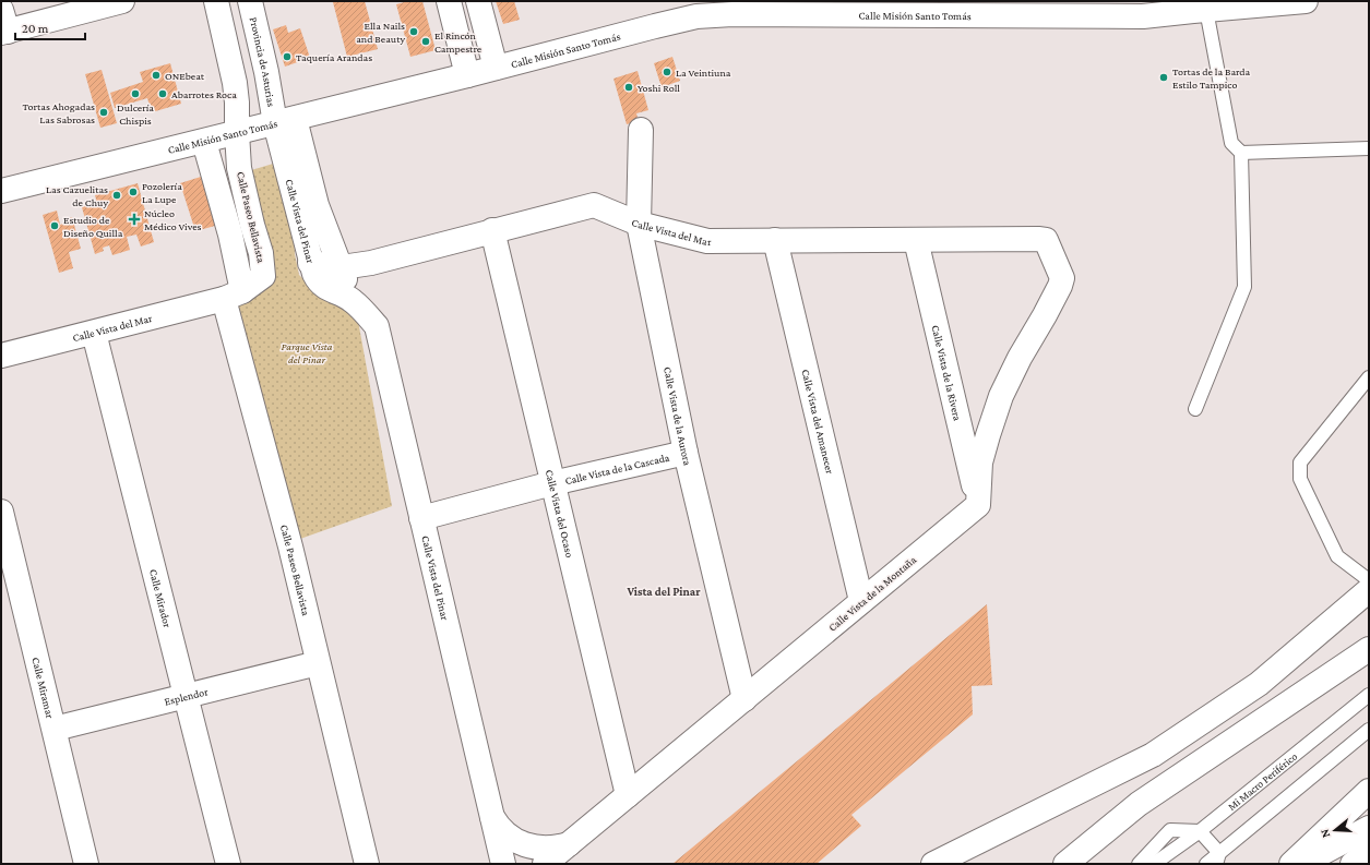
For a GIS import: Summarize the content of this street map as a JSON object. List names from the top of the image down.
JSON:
{
  "streets": {
    "main road": [
      "Calle Misión Santo Tomás",
      "Provincia de Asturias",
      "Calle Paseo Bellavista",
      "Calle Vista del Pinar",
      "Calle Vista del Mar",
      "Calle Vista de la Rivera",
      "Calle Vista de la Aurora",
      "Calle Vista del Amanecer",
      "Calle Vista de la Cascada",
      "Calle Vista del Ocaso",
      "Calle Vista de la Montaña",
      "Calle Mirador",
      "Calle Miramar",
      "Esplendor"
    ],
    "lane": ["Mi Macro Periférico"]
  },
  "crossings": [
    ["Calle Misión Santo Tomás", "Provincia de Asturias"],
    ["Calle Misión Santo Tomás", "Calle Paseo Bellavista"],
    ["Calle Misión Santo Tomás", "Calle Vista del Pinar"],
    ["Provincia de Asturias", "Calle Vista del Pinar"],
    ["Calle Paseo Bellavista", "Calle Vista del Mar"],
    ["Calle Paseo Bellavista", "Esplendor"],
    ["Calle Vista del Pinar", "Calle Vista del Mar"],
    ["Calle Vista del Pinar", "Calle Vista de la Cascada"],
    ["Calle Vista del Mar", "Calle Vista de la Rivera"],
    ["Calle Vista del Mar", "Calle Vista de la Aurora"],
    ["Calle Vista del Mar", "Calle Vista del Amanecer"],
    ["Calle Vista del Mar", "Calle Vista del Ocaso"],
    ["Calle Vista del Mar", "Calle Vista de la Montaña"],
    ["Calle Vista del Mar", "Calle Mirador"],
    ["Calle Vista de la Rivera", "Calle Vista de la Montaña"],
    ["Calle Vista de la Aurora", "Calle Vista de la Cascada"],
    ["Calle Vista de la Aurora", "Calle Vista de la Montaña"],
    ["Calle Vista del Amanecer", "Calle Vista de la Montaña"],
    ["Calle Vista de la Cascada", "Calle Vista del Ocaso"],
    ["Calle Vista del Ocaso", "Calle Vista de la Montaña"],
    ["Calle Mirador", "Esplendor"],
    ["Calle Miramar", "Esplendor"]
  ],
  "districts": ["Vista del Pinar"],
  "parks": ["Parque Vista del Pinar"],
  "places": {
    "other": [
      "Ella Nails and Beauty",
      "El Rincón Campestre",
      "Taquería Arandas",
      "La Veintiuna",
      "ONEbeat",
      "Tortas de la Barda Estilo Tampico",
      "Yoshi Roll",
      "Dulcería Chispis",
      "Abarrotes Roca",
      "Tortas Ahogadas Las Sabrosas",
      "Pozolería La Lupe",
      "Las Cazuelitas de Chuy",
      "Estudio de Diseño Quilla"
    ],
    "health": ["Núcleo Médico Vives"]
  },
  "scale_bar": "20 m",
  "north": "left"
}
